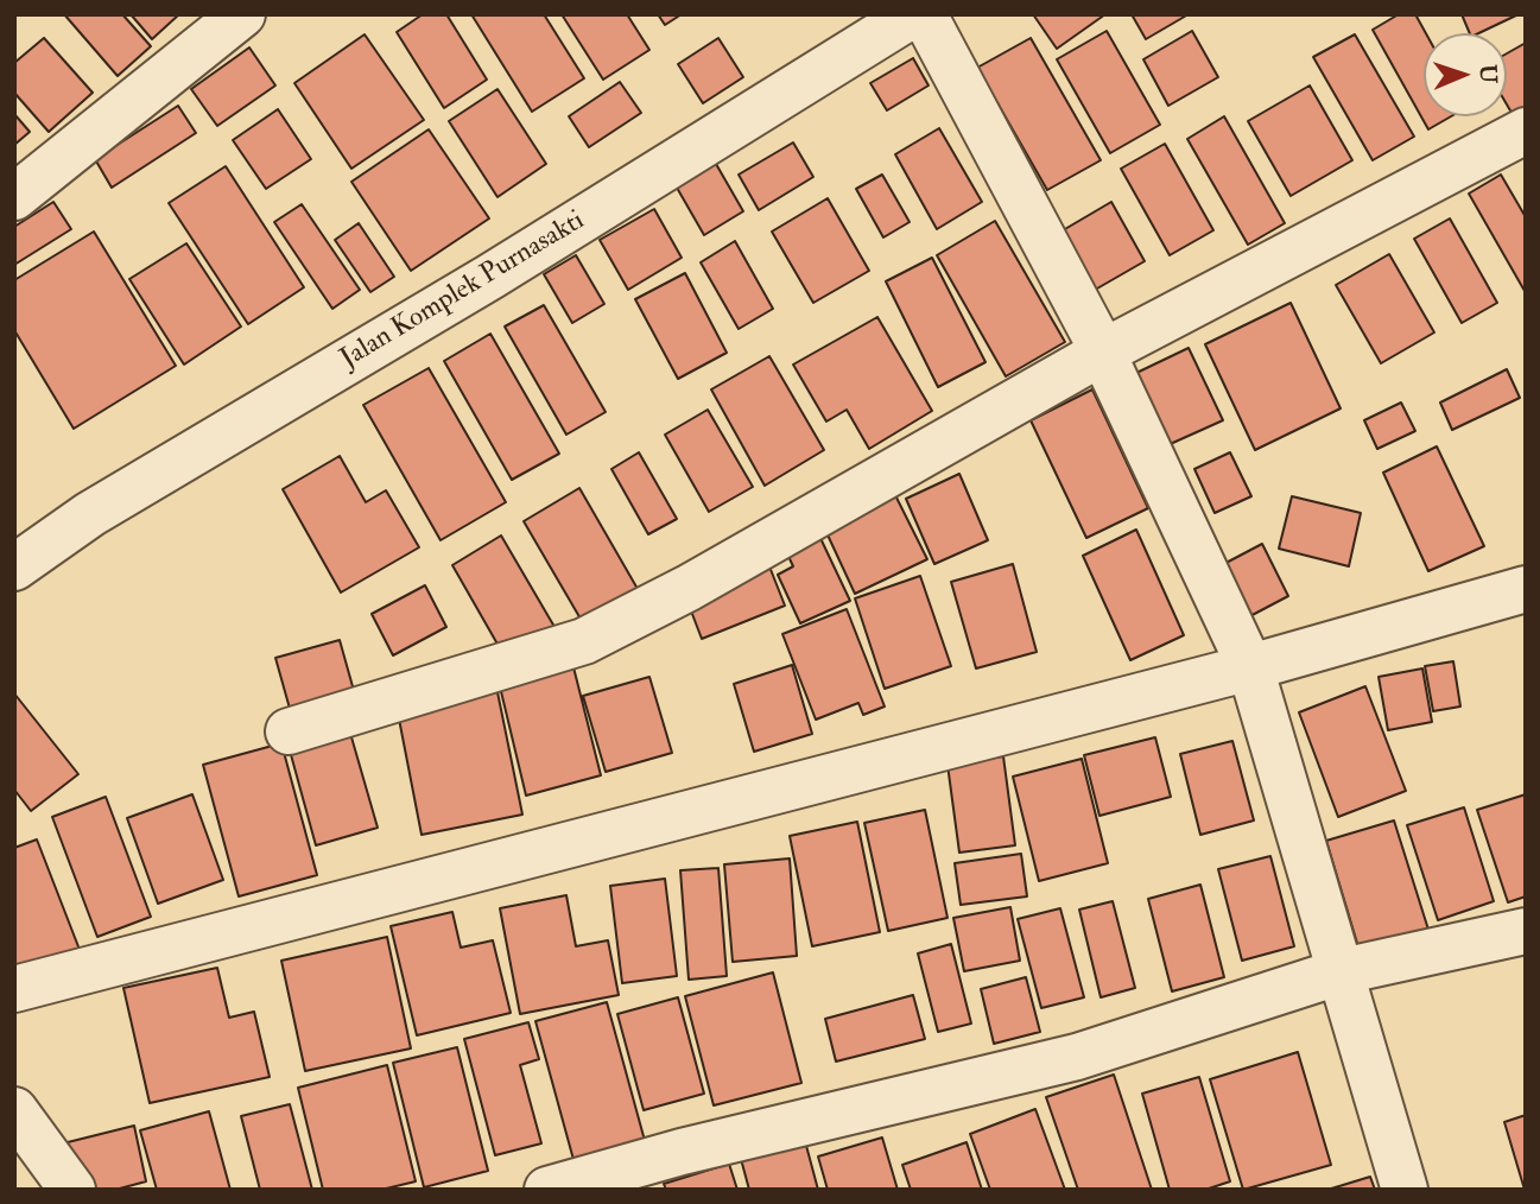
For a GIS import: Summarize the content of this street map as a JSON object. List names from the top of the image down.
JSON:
{
  "streets": {
    "street": ["Jalan Komplek Purnasakti"]
  },
  "north": "right"
}
